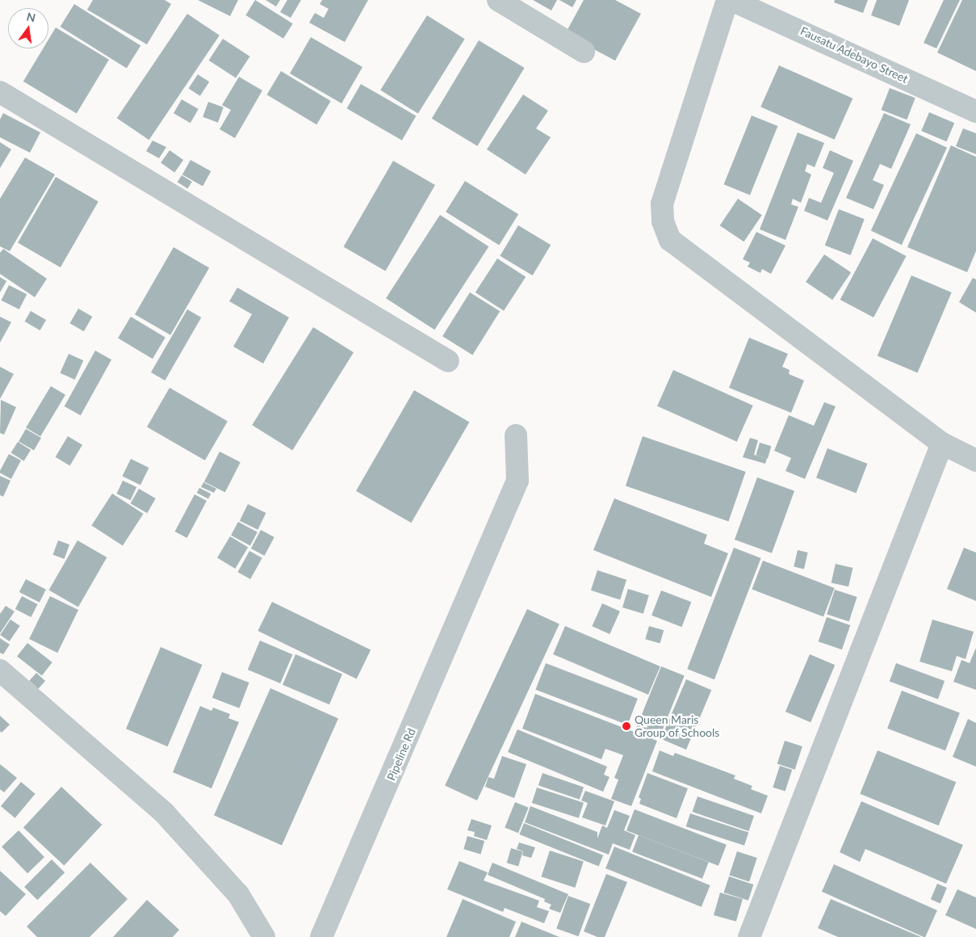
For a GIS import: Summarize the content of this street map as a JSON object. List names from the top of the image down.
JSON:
{
  "streets": {
    "street": ["Fausatu Adebayo Street", "Pipeline Rd"]
  },
  "places": ["Queen Maris Group of Schools"],
  "north": "top"
}
